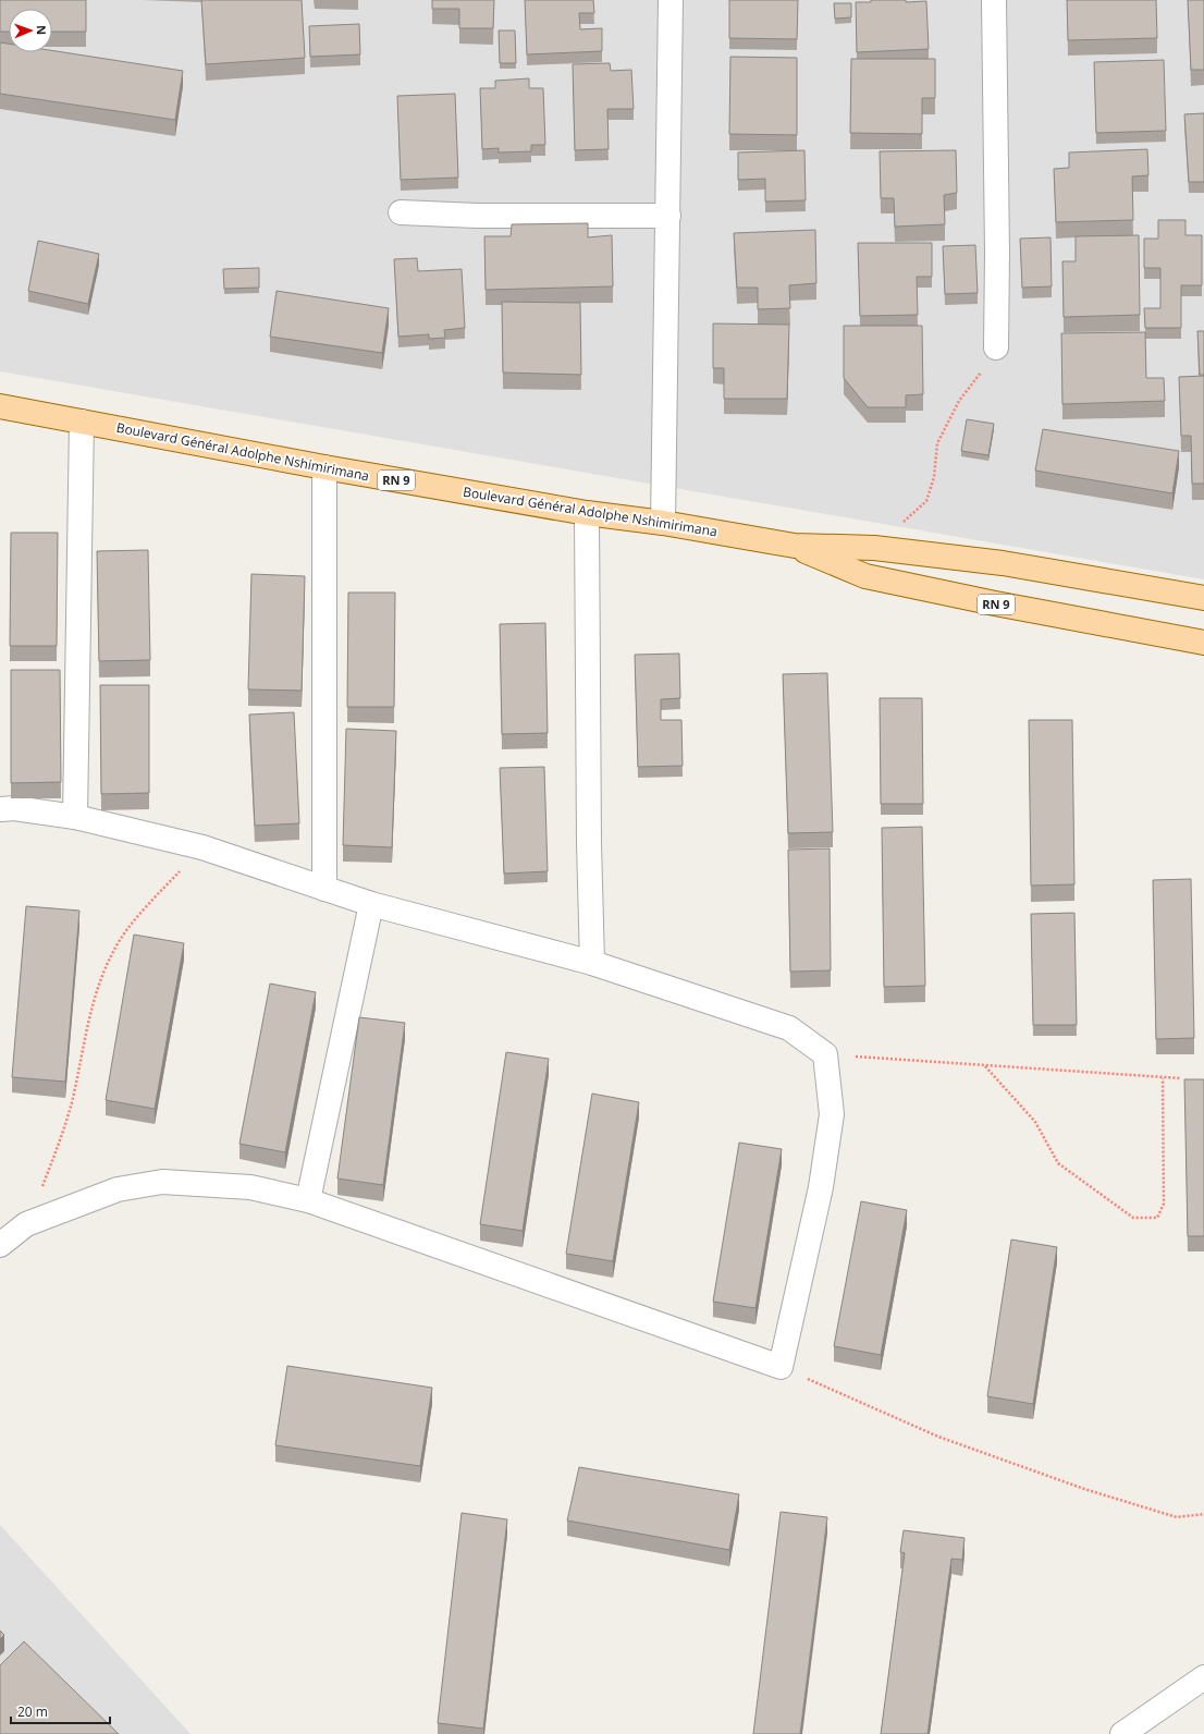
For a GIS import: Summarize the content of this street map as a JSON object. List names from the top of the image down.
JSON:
{
  "streets": {
    "main road": ["Boulevard Général Adolphe Nshimirimana", "RN 9"]
  },
  "scale_bar": "20 m",
  "north": "right"
}
